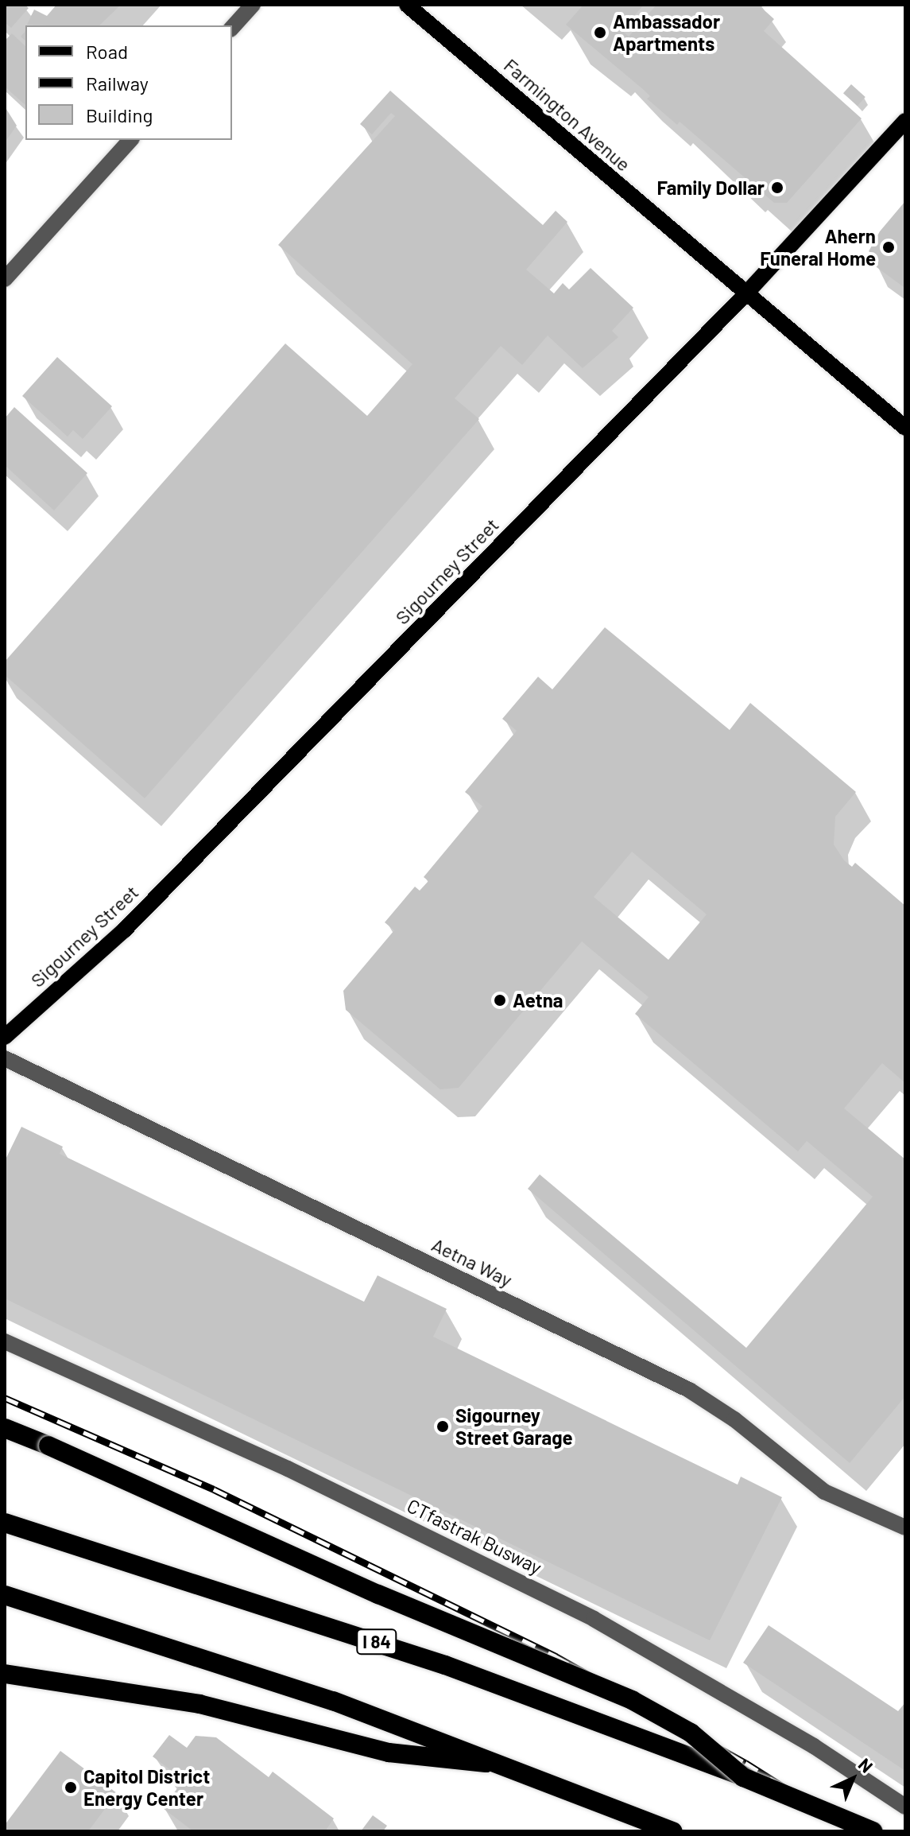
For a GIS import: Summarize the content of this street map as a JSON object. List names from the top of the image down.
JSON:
{
  "streets": {
    "highway": ["I 84"],
    "main road": ["Farmington Avenue", "Sigourney Street"],
    "street": ["Aetna Way", "CTfastrak Busway"]
  },
  "crossings": [
    ["Farmington Avenue", "Sigourney Street"]
  ],
  "places": [
    "Ambassador Apartments",
    "Family Dollar",
    "Ahern Funeral Home",
    "Aetna",
    "Sigourney Street Garage",
    "Capitol District Energy Center"
  ],
  "legend": ["Road", "Railway", "Building"],
  "north": "top right"
}
